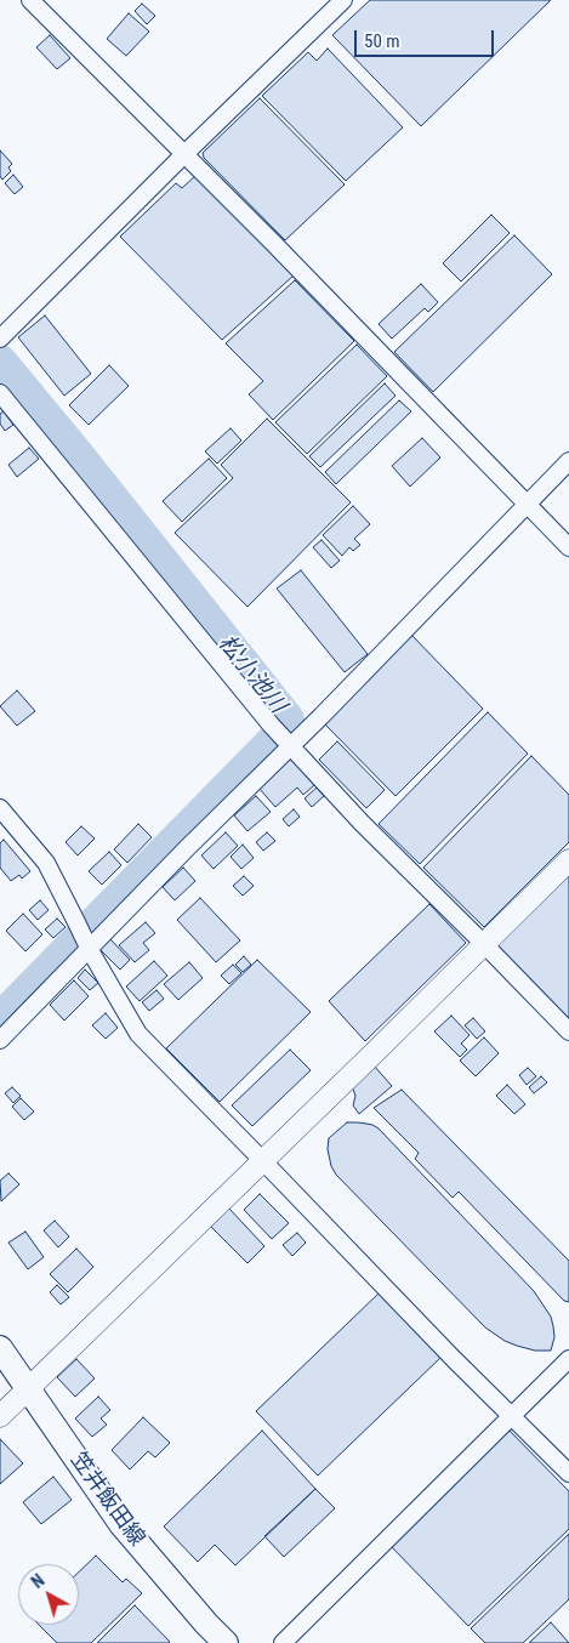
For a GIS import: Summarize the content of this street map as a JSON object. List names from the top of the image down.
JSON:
{
  "streets": {
    "main road": ["笠井飯田線"]
  },
  "water": ["松小池川"],
  "scale_bar": "50 m",
  "north": "top left"
}
